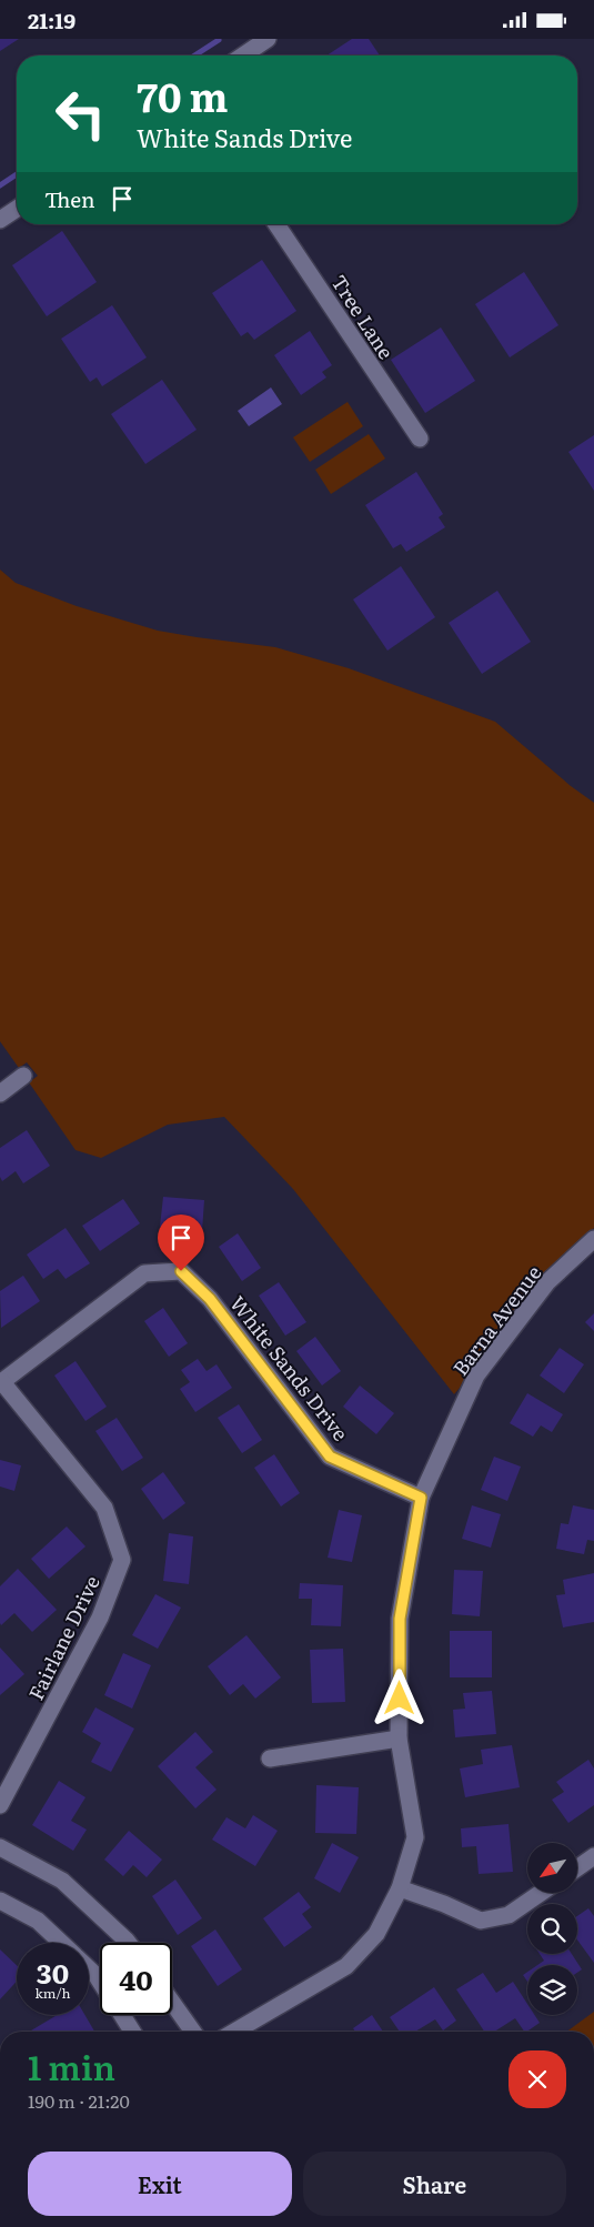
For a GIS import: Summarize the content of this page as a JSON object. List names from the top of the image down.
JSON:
{
  "streets": {
    "street": [
      "Tree Lane",
      "Barna Avenue",
      "White Sands Drive",
      "Fairlane Drive"
    ]
  },
  "crossings": [
    ["Barna Avenue", "White Sands Drive"],
    ["White Sands Drive", "Fairlane Drive"]
  ],
  "north": "bottom left",
  "page": {
    "status": "21:19",
    "turn": ["70 m", "White Sands Drive"],
    "then": "Then",
    "speed": "30 km/h",
    "limit": "40",
    "heading": ["1 min", "190 m · 21:20"],
    "buttons": ["Exit", "Share"]
  }
}
